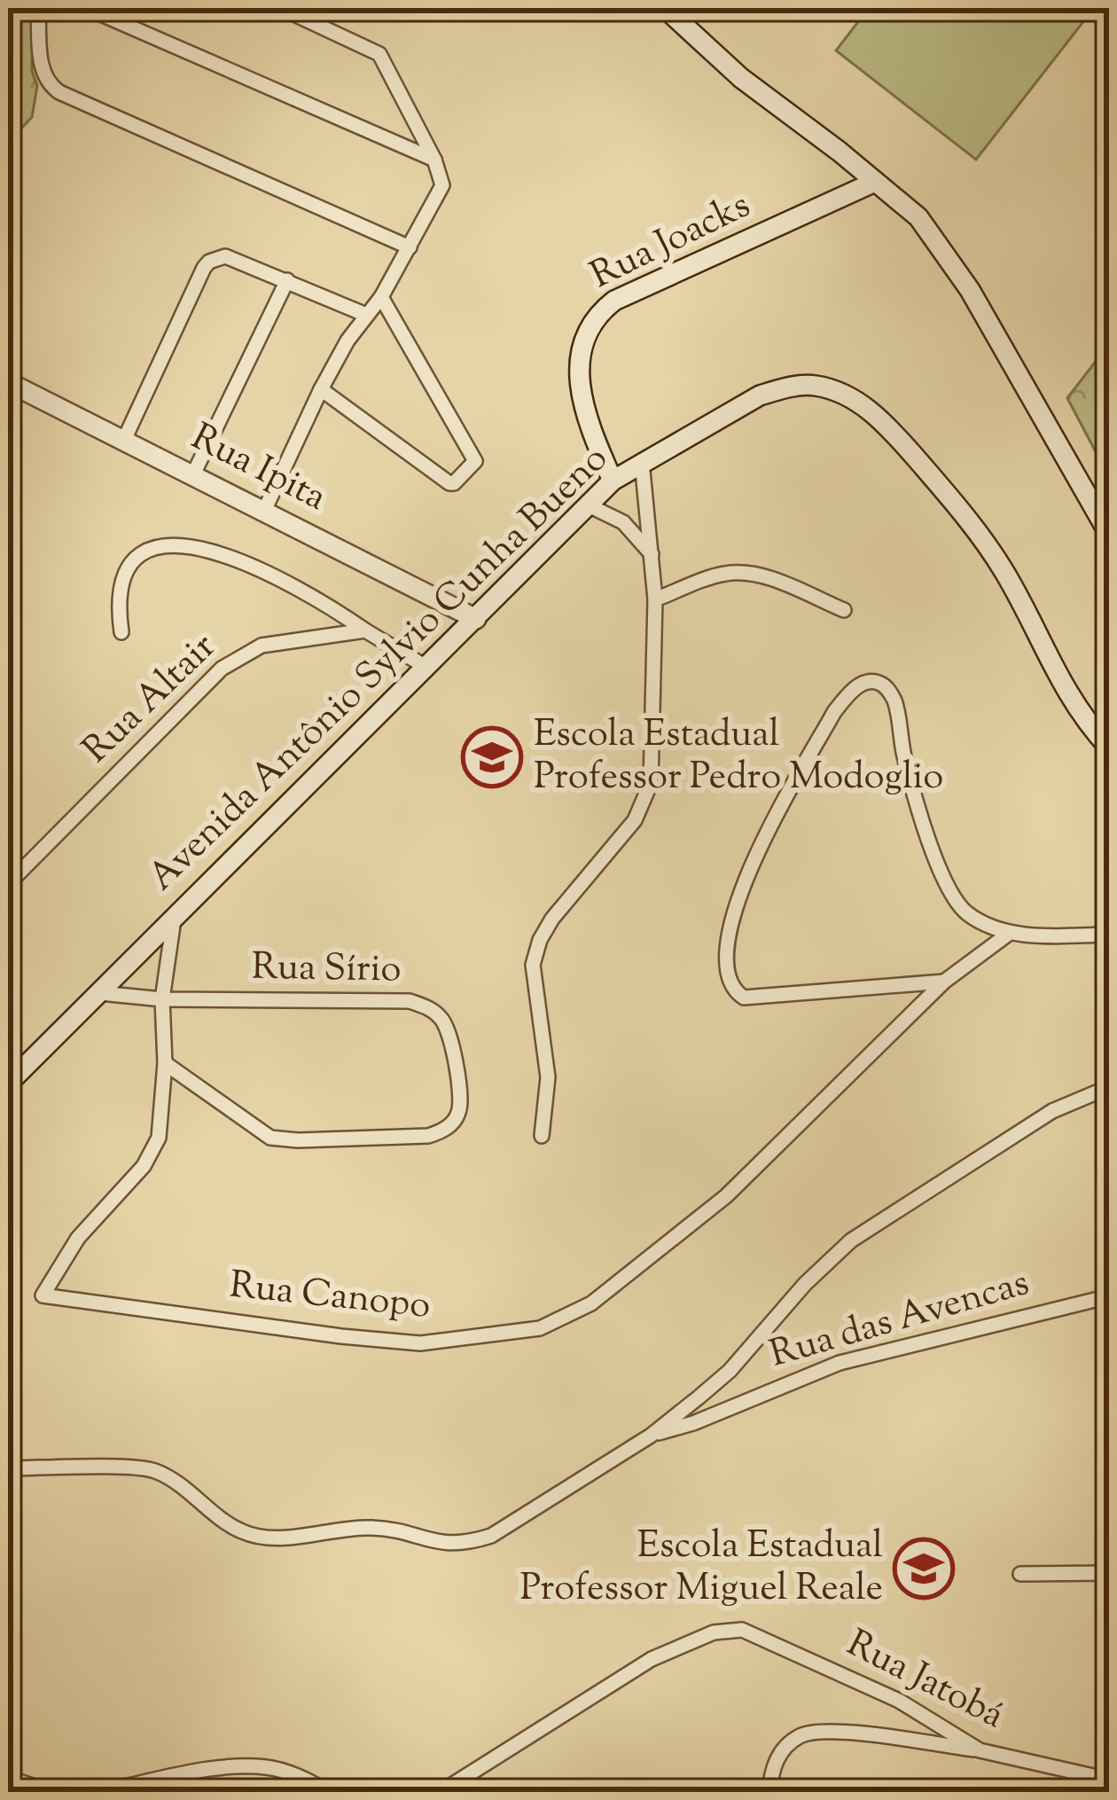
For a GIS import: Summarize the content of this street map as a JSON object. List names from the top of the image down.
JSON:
{
  "streets": {
    "main road": ["Rua Joacks", "Rua Ipita", "Avenida Antônio Sylvio Cunha Bueno"],
    "street": [
      "Rua Altair",
      "Rua Sírio",
      "Rua Canopo",
      "Rua das Avencas",
      "Rua Jatobá"
    ]
  },
  "crossings": [
    ["Rua Joacks", "Avenida Antônio Sylvio Cunha Bueno"],
    ["Rua Ipita", "Avenida Antônio Sylvio Cunha Bueno"],
    ["Avenida Antônio Sylvio Cunha Bueno", "Rua Sírio"],
    ["Avenida Antônio Sylvio Cunha Bueno", "Rua Canopo"],
    ["Rua Sírio", "Rua Canopo"]
  ],
  "places": {
    "school or university": ["Escola Estadual Professor Pedro Modoglio", "Escola Estadual Professor Miguel Reale"]
  }
}
